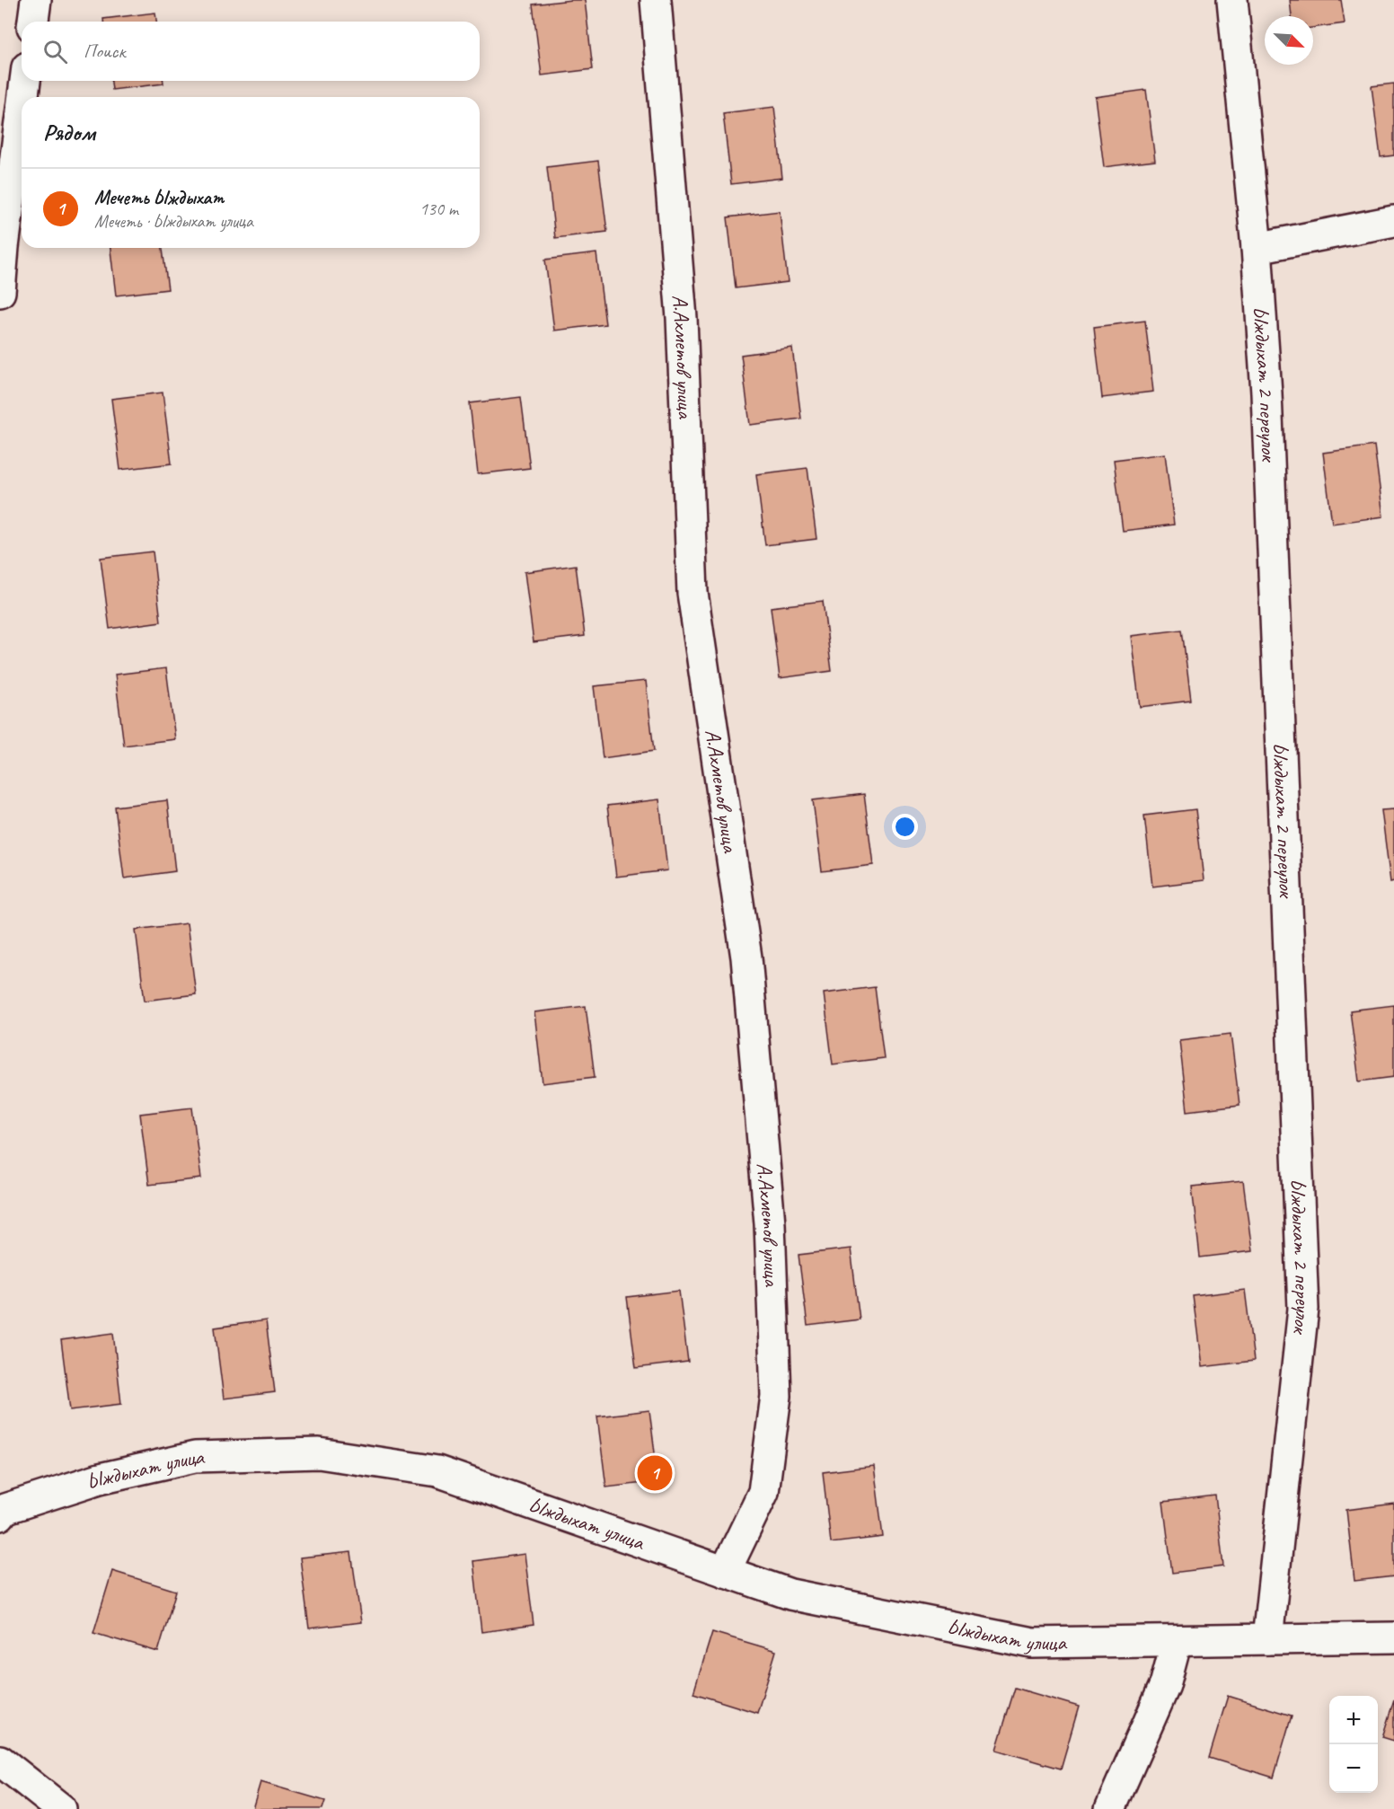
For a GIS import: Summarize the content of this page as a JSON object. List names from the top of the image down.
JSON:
{
  "streets": {
    "street": ["А.Ахметов улица", "Ыждыхат 2 переулок", "Ыждыхат улица"]
  },
  "crossings": [
    ["А.Ахметов улица", "Ыждыхат улица"],
    ["Ыждыхат 2 переулок", "Ыждыхат улица"]
  ],
  "north": "bottom right",
  "page": {
    "search": "Поиск",
    "heading": "Рядом",
    "list": [
      {
        "mark": "1",
        "name": "Мечеть Ыждыхат",
        "note": "Мечеть · Ыждыхат улица",
        "value": "130 m"
      }
    ],
    "pins": "1",
    "map_buttons": ["+", "−"]
  }
}
